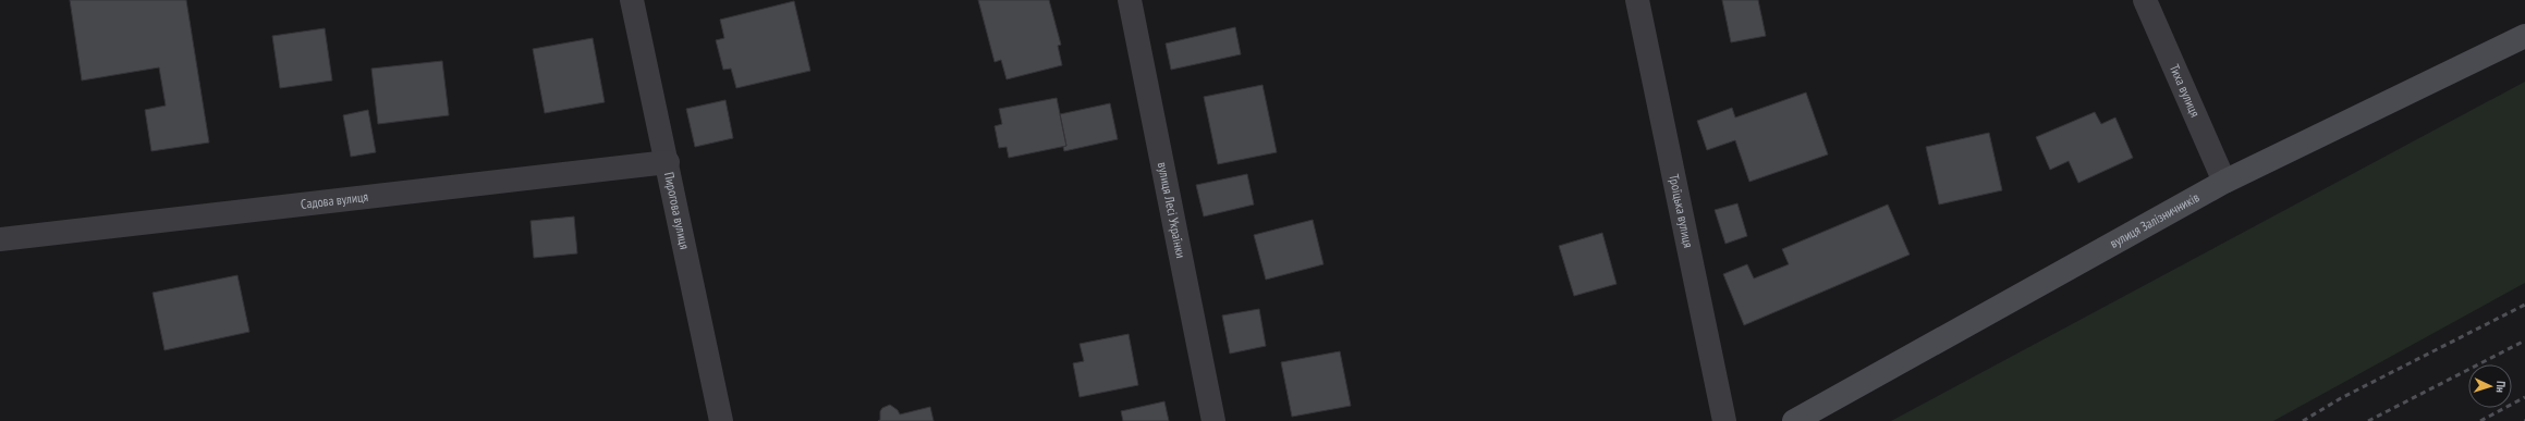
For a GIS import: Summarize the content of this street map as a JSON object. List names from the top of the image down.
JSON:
{
  "streets": {
    "street": [
      "Тиха вулиця",
      "Садова вулиця",
      "Пирогова вулиця",
      "вулиця Лесі Українки",
      "Троїцька вулиця",
      "вулиця Залізничників"
    ]
  },
  "crossings": [
    ["Тиха вулиця", "вулиця Залізничників"],
    ["Садова вулиця", "Пирогова вулиця"]
  ],
  "north": "right"
}
